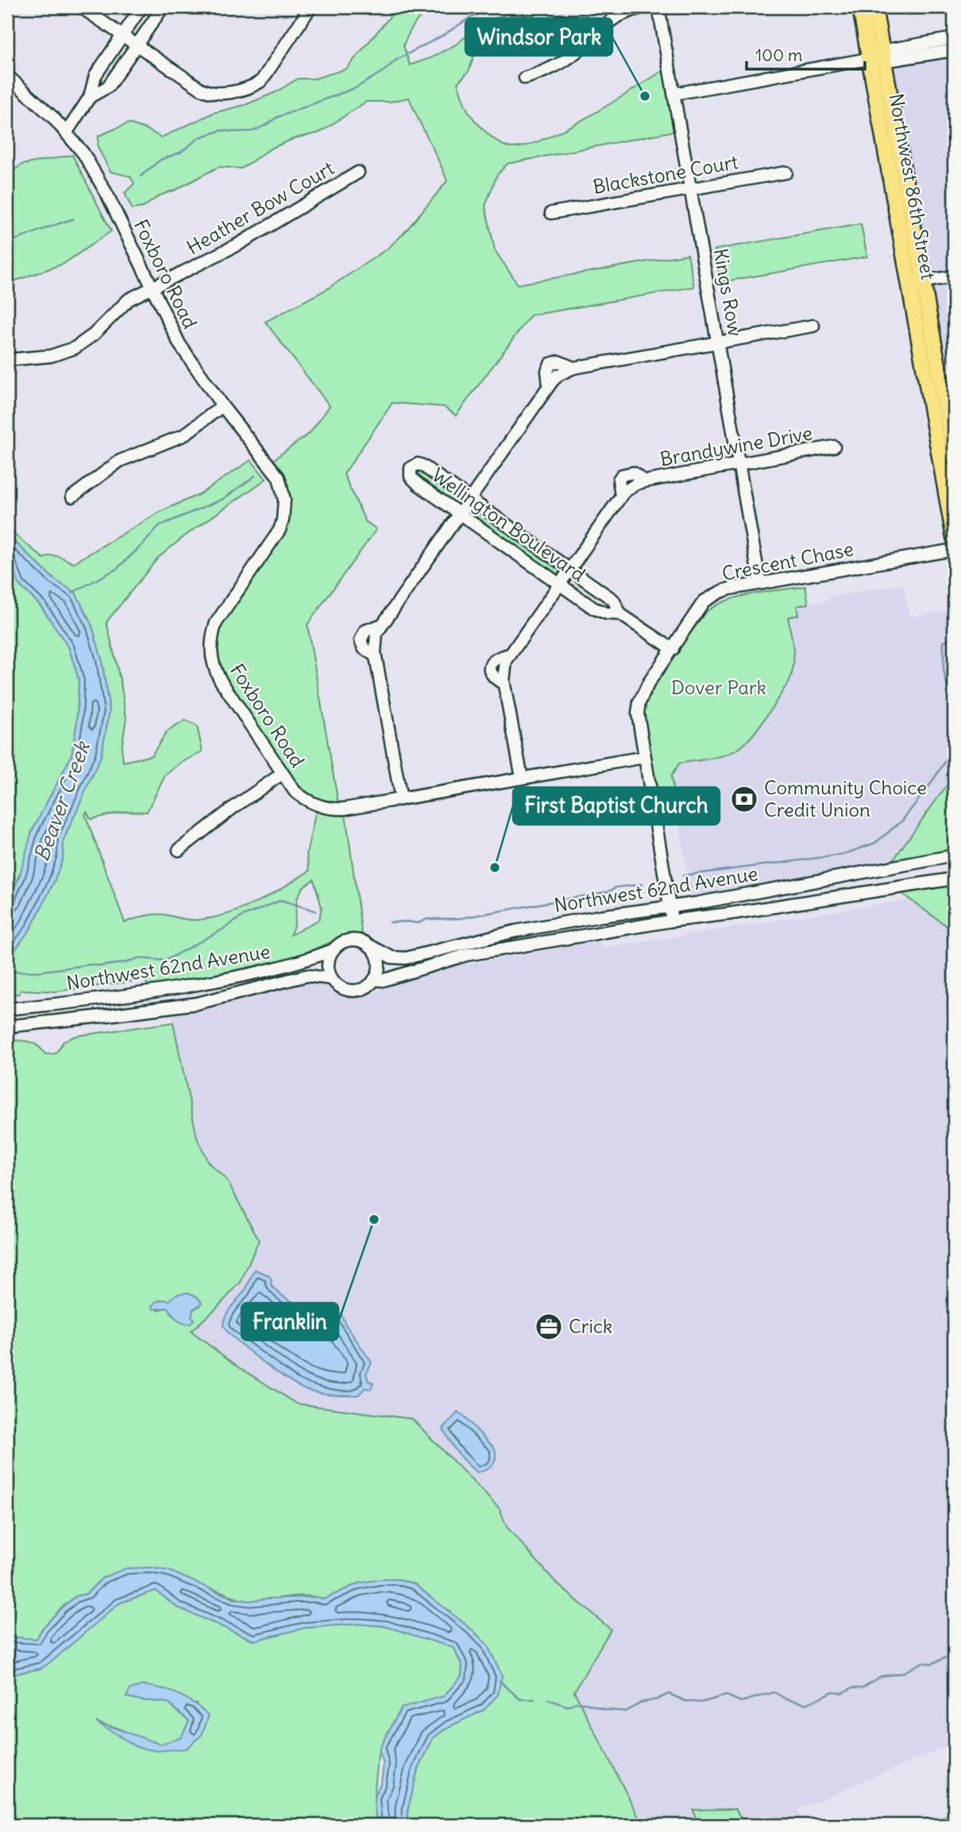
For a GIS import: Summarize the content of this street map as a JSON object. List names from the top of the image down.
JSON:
{
  "streets": {
    "main road": ["Northwest 86th Street"],
    "street": [
      "Blackstone Court",
      "Heather Bow Court",
      "Foxboro Road",
      "Kings Row",
      "Brandywine Drive",
      "Wellington Boulevard",
      "Crescent Chase",
      "Northwest 62nd Avenue"
    ]
  },
  "crossings": [
    ["Blackstone Court", "Kings Row"],
    ["Heather Bow Court", "Foxboro Road"],
    ["Foxboro Road", "Brandywine Drive"],
    ["Foxboro Road", "Crescent Chase"],
    ["Kings Row", "Brandywine Drive"],
    ["Kings Row", "Crescent Chase"],
    ["Brandywine Drive", "Wellington Boulevard"],
    ["Wellington Boulevard", "Crescent Chase"],
    ["Crescent Chase", "Northwest 62nd Avenue"]
  ],
  "water": ["Beaver Creek"],
  "parks": ["Dover Park"],
  "places": {
    "other": ["Windsor Park", "First Baptist Church", "Franklin"],
    "bank": ["Community Choice Credit Union"],
    "office": ["Crick"]
  },
  "scale_bar": "100 m"
}
